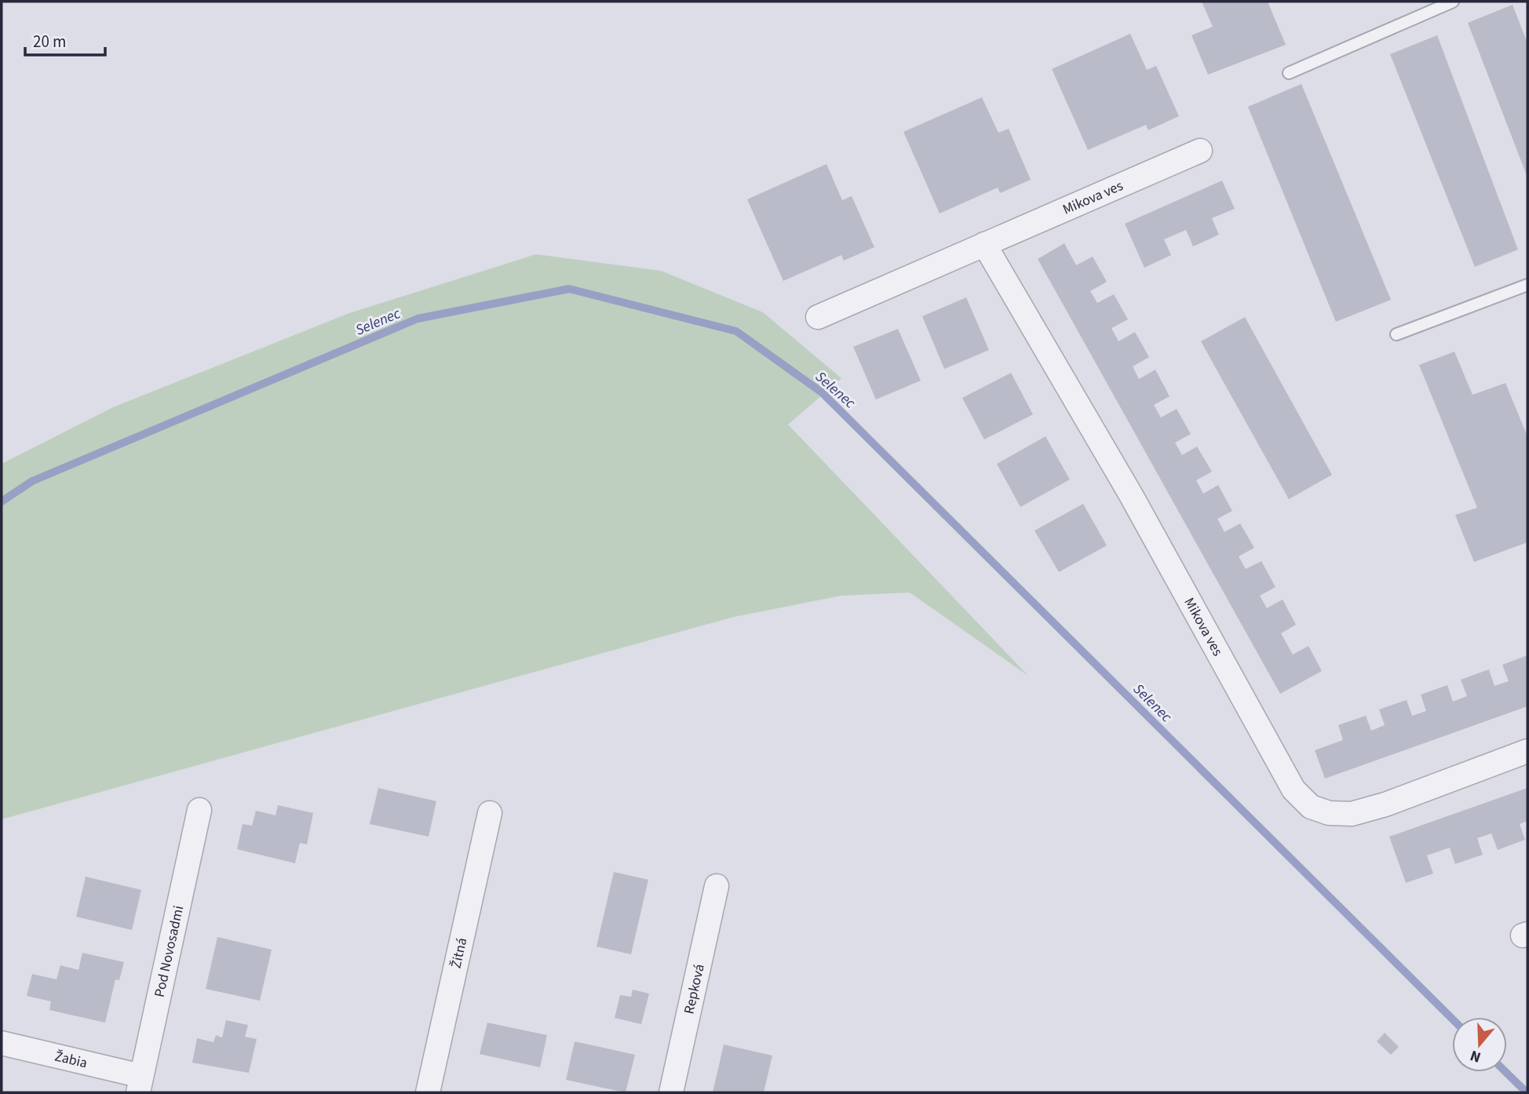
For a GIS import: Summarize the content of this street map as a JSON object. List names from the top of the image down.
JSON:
{
  "streets": {
    "street": [
      "Mikova ves",
      "Pod Novosadmi",
      "Žitná",
      "Repková",
      "Žabia"
    ]
  },
  "crossings": [
    ["Pod Novosadmi", "Žabia"]
  ],
  "water": ["Selenec"],
  "scale_bar": "20 m",
  "north": "bottom"
}
